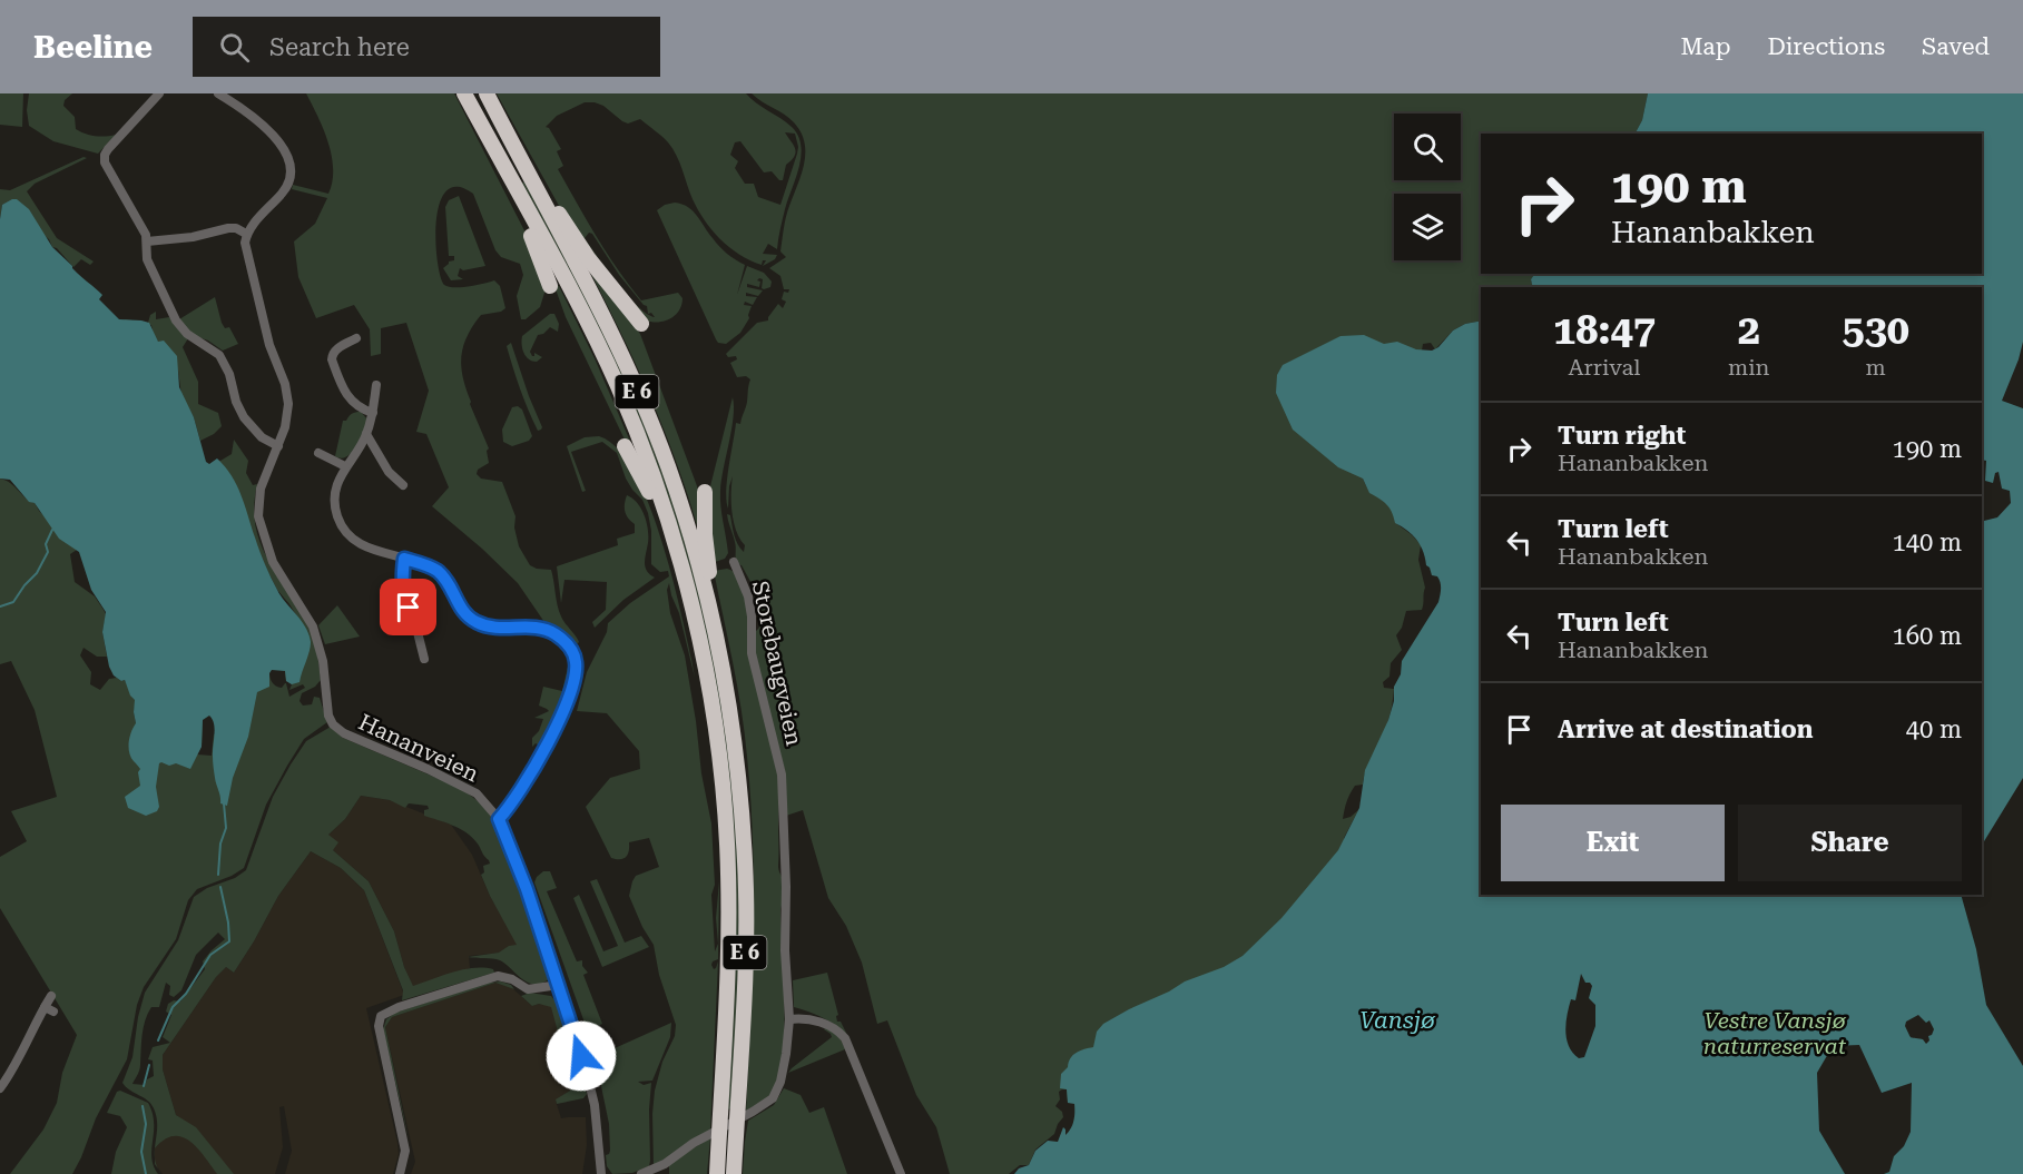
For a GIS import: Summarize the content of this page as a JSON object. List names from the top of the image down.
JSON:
{
  "streets": {
    "highway": ["E 6"],
    "street": ["Storebaugveien", "Hananveien"]
  },
  "water": ["Vansjø"],
  "parks": ["Vestre Vansjø naturreservat"],
  "page": {
    "header": "Beeline",
    "search": "Search here",
    "nav": ["Map", "Directions", "Saved"],
    "turn": ["190 m", "Hananbakken"],
    "eta": [
      "18:47",
      "Arrival",
      "2",
      "min",
      "530",
      "m"
    ],
    "list": [
      {
        "name": "Turn right",
        "note": "Hananbakken",
        "value": "190 m"
      },
      {
        "name": "Turn left",
        "note": "Hananbakken",
        "value": "140 m"
      },
      {
        "name": "Turn left",
        "note": "Hananbakken",
        "value": "160 m"
      },
      {
        "name": "Arrive at destination",
        "value": "40 m"
      }
    ],
    "buttons": ["Exit", "Share"]
  }
}
